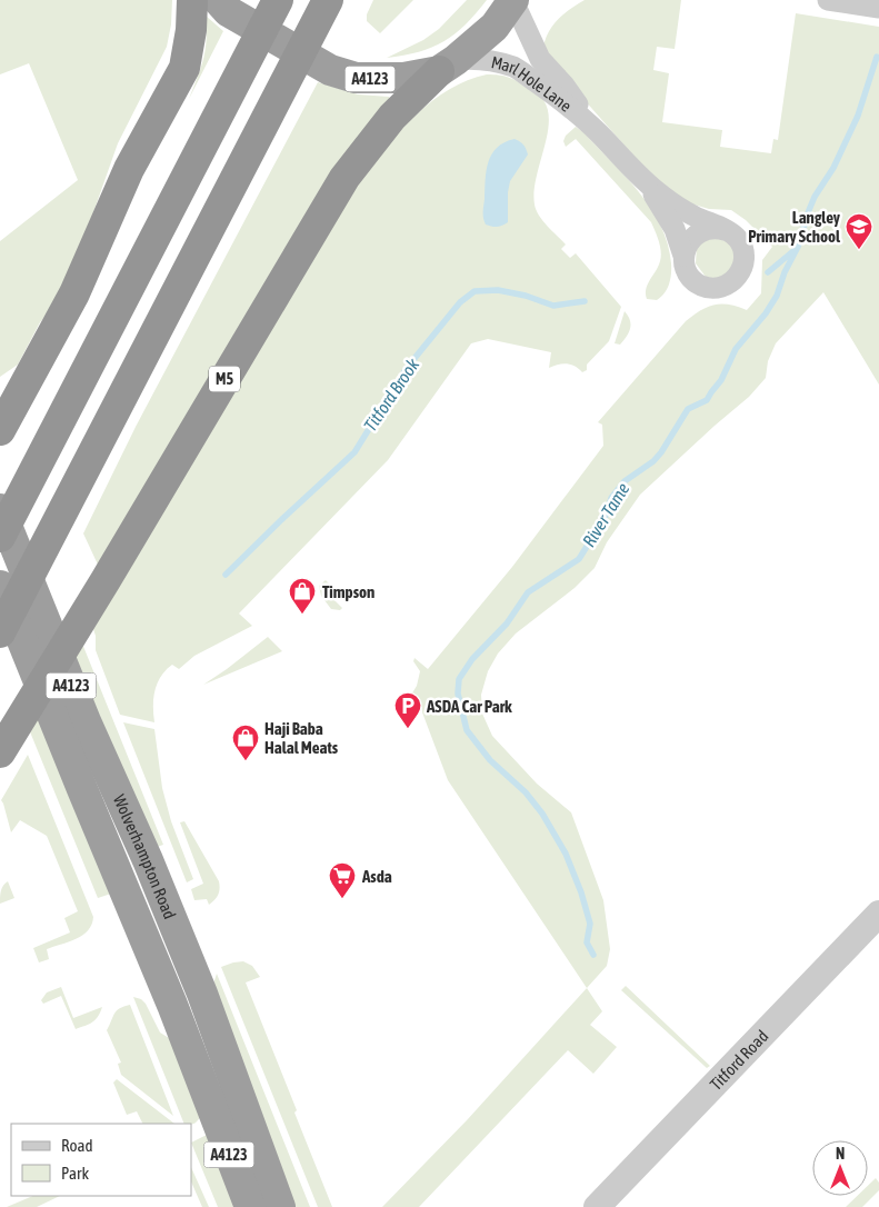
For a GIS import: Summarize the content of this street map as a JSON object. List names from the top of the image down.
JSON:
{
  "streets": {
    "highway": ["A4123", "M5", "Wolverhampton Road"],
    "street": ["Marl Hole Lane", "Titford Road"]
  },
  "crossings": [
    ["A4123", "Marl Hole Lane"],
    ["A4123", "M5"],
    ["Marl Hole Lane", "M5"]
  ],
  "water": ["Titford Brook", "River Tame"],
  "places": {
    "school or university": ["Langley Primary School"],
    "shop": ["Timpson", "Haji Baba Halal Meats"],
    "parking": ["ASDA Car Park"],
    "supermarket": ["Asda"]
  },
  "legend": ["Road", "Park"],
  "north": "top"
}
